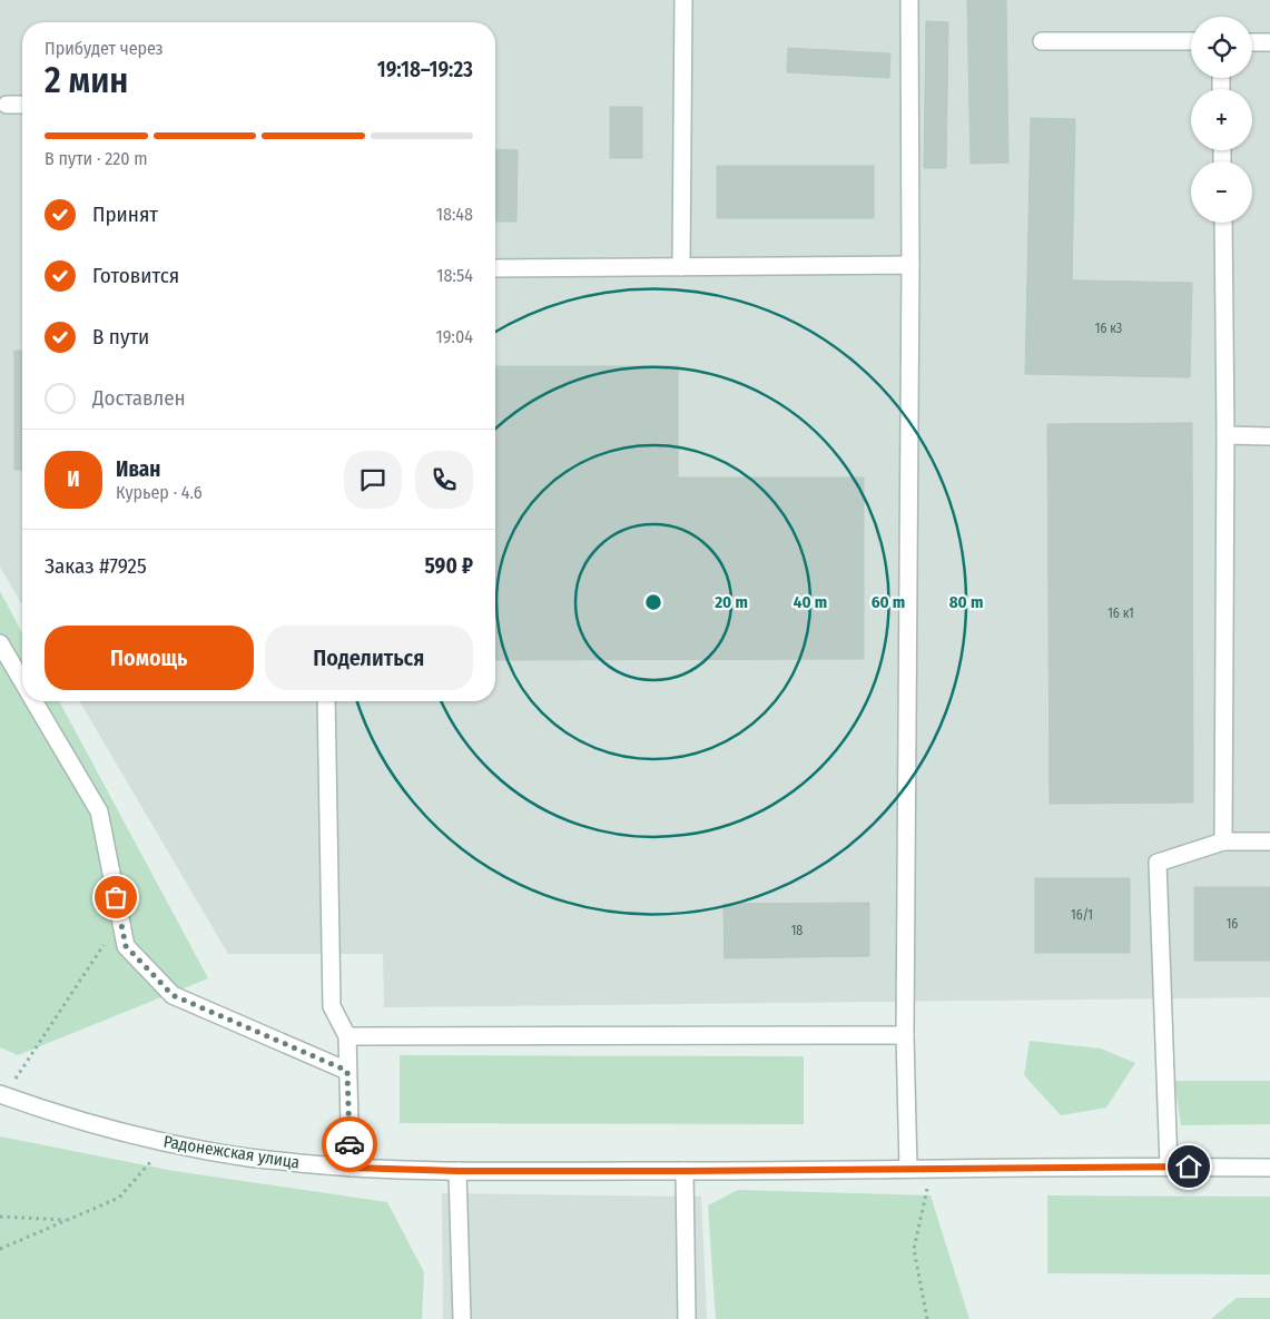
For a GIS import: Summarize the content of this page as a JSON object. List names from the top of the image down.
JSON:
{
  "streets": {
    "street": ["Радонежская улица"]
  },
  "house_numbers": [
    "16 к3",
    "16 к1",
    "16/1",
    "16",
    "18"
  ],
  "page": {
    "map_buttons": ["+", "−"],
    "heading": ["2 мин", "Прибудет через", "19:18–19:23"],
    "panel": [
      "Иван",
      "Курьер · 4.6",
      "Заказ #7925",
      "590 ₽"
    ],
    "bar": "В пути · 220 m",
    "list": [
      ["Принят", "18:48"],
      ["Готовится", "18:54"],
      ["В пути", "19:04"],
      "Доставлен"
    ],
    "round": "И",
    "buttons": ["Помощь", "Поделиться"]
  },
  "rings": [
    "20 m",
    "40 m",
    "60 m",
    "80 m"
  ]
}
